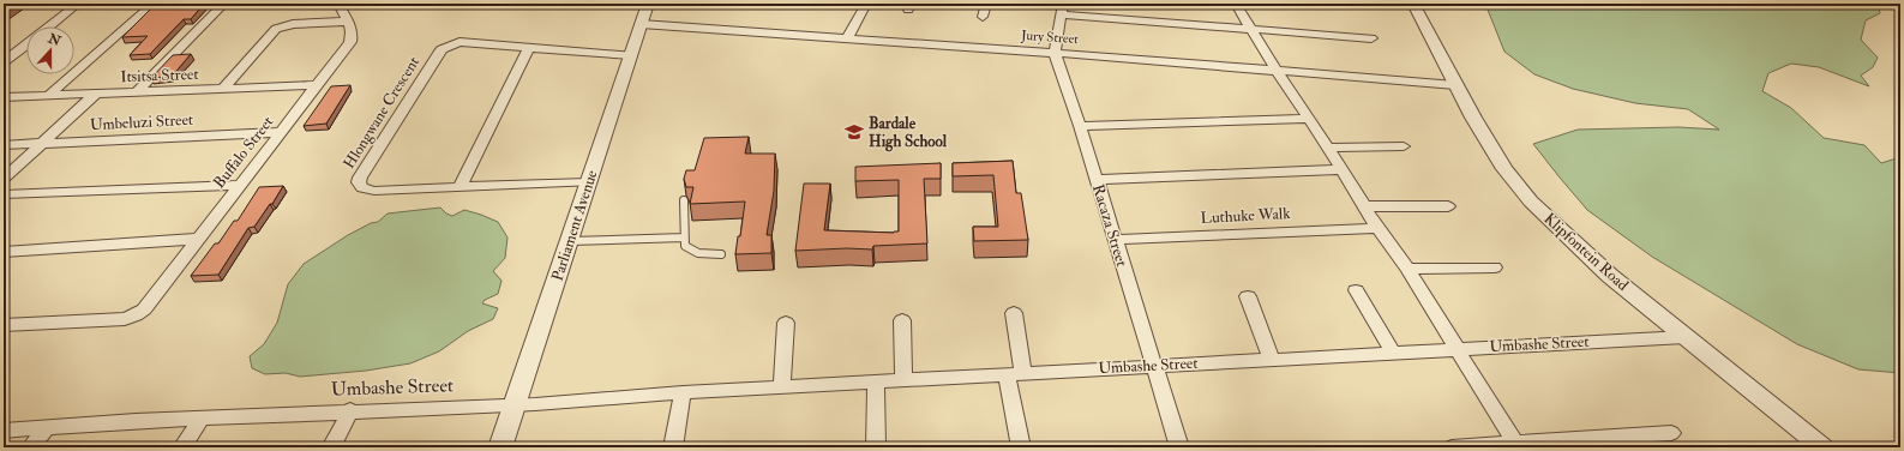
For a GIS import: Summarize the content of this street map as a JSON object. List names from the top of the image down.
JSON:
{
  "streets": {
    "street": [
      "Jury Street",
      "Itsitsa Street",
      "Hlongwane Crescent",
      "Umbeluzi Street",
      "Buffalo Street",
      "Luthuke Walk",
      "Parliament Avenue",
      "Racaza Street",
      "Klipfontein Road",
      "Umbashe Street"
    ]
  },
  "crossings": [
    ["Jury Street", "Parliament Avenue"],
    ["Jury Street", "Racaza Street"],
    ["Jury Street", "Klipfontein Road"],
    ["Itsitsa Street", "Buffalo Street"],
    ["Hlongwane Crescent", "Parliament Avenue"],
    ["Umbeluzi Street", "Buffalo Street"],
    ["Luthuke Walk", "Racaza Street"],
    ["Parliament Avenue", "Umbashe Street"],
    ["Racaza Street", "Umbashe Street"],
    ["Klipfontein Road", "Umbashe Street"]
  ],
  "places": {
    "school or university": ["Bardale High School"]
  },
  "north": "top"
}
